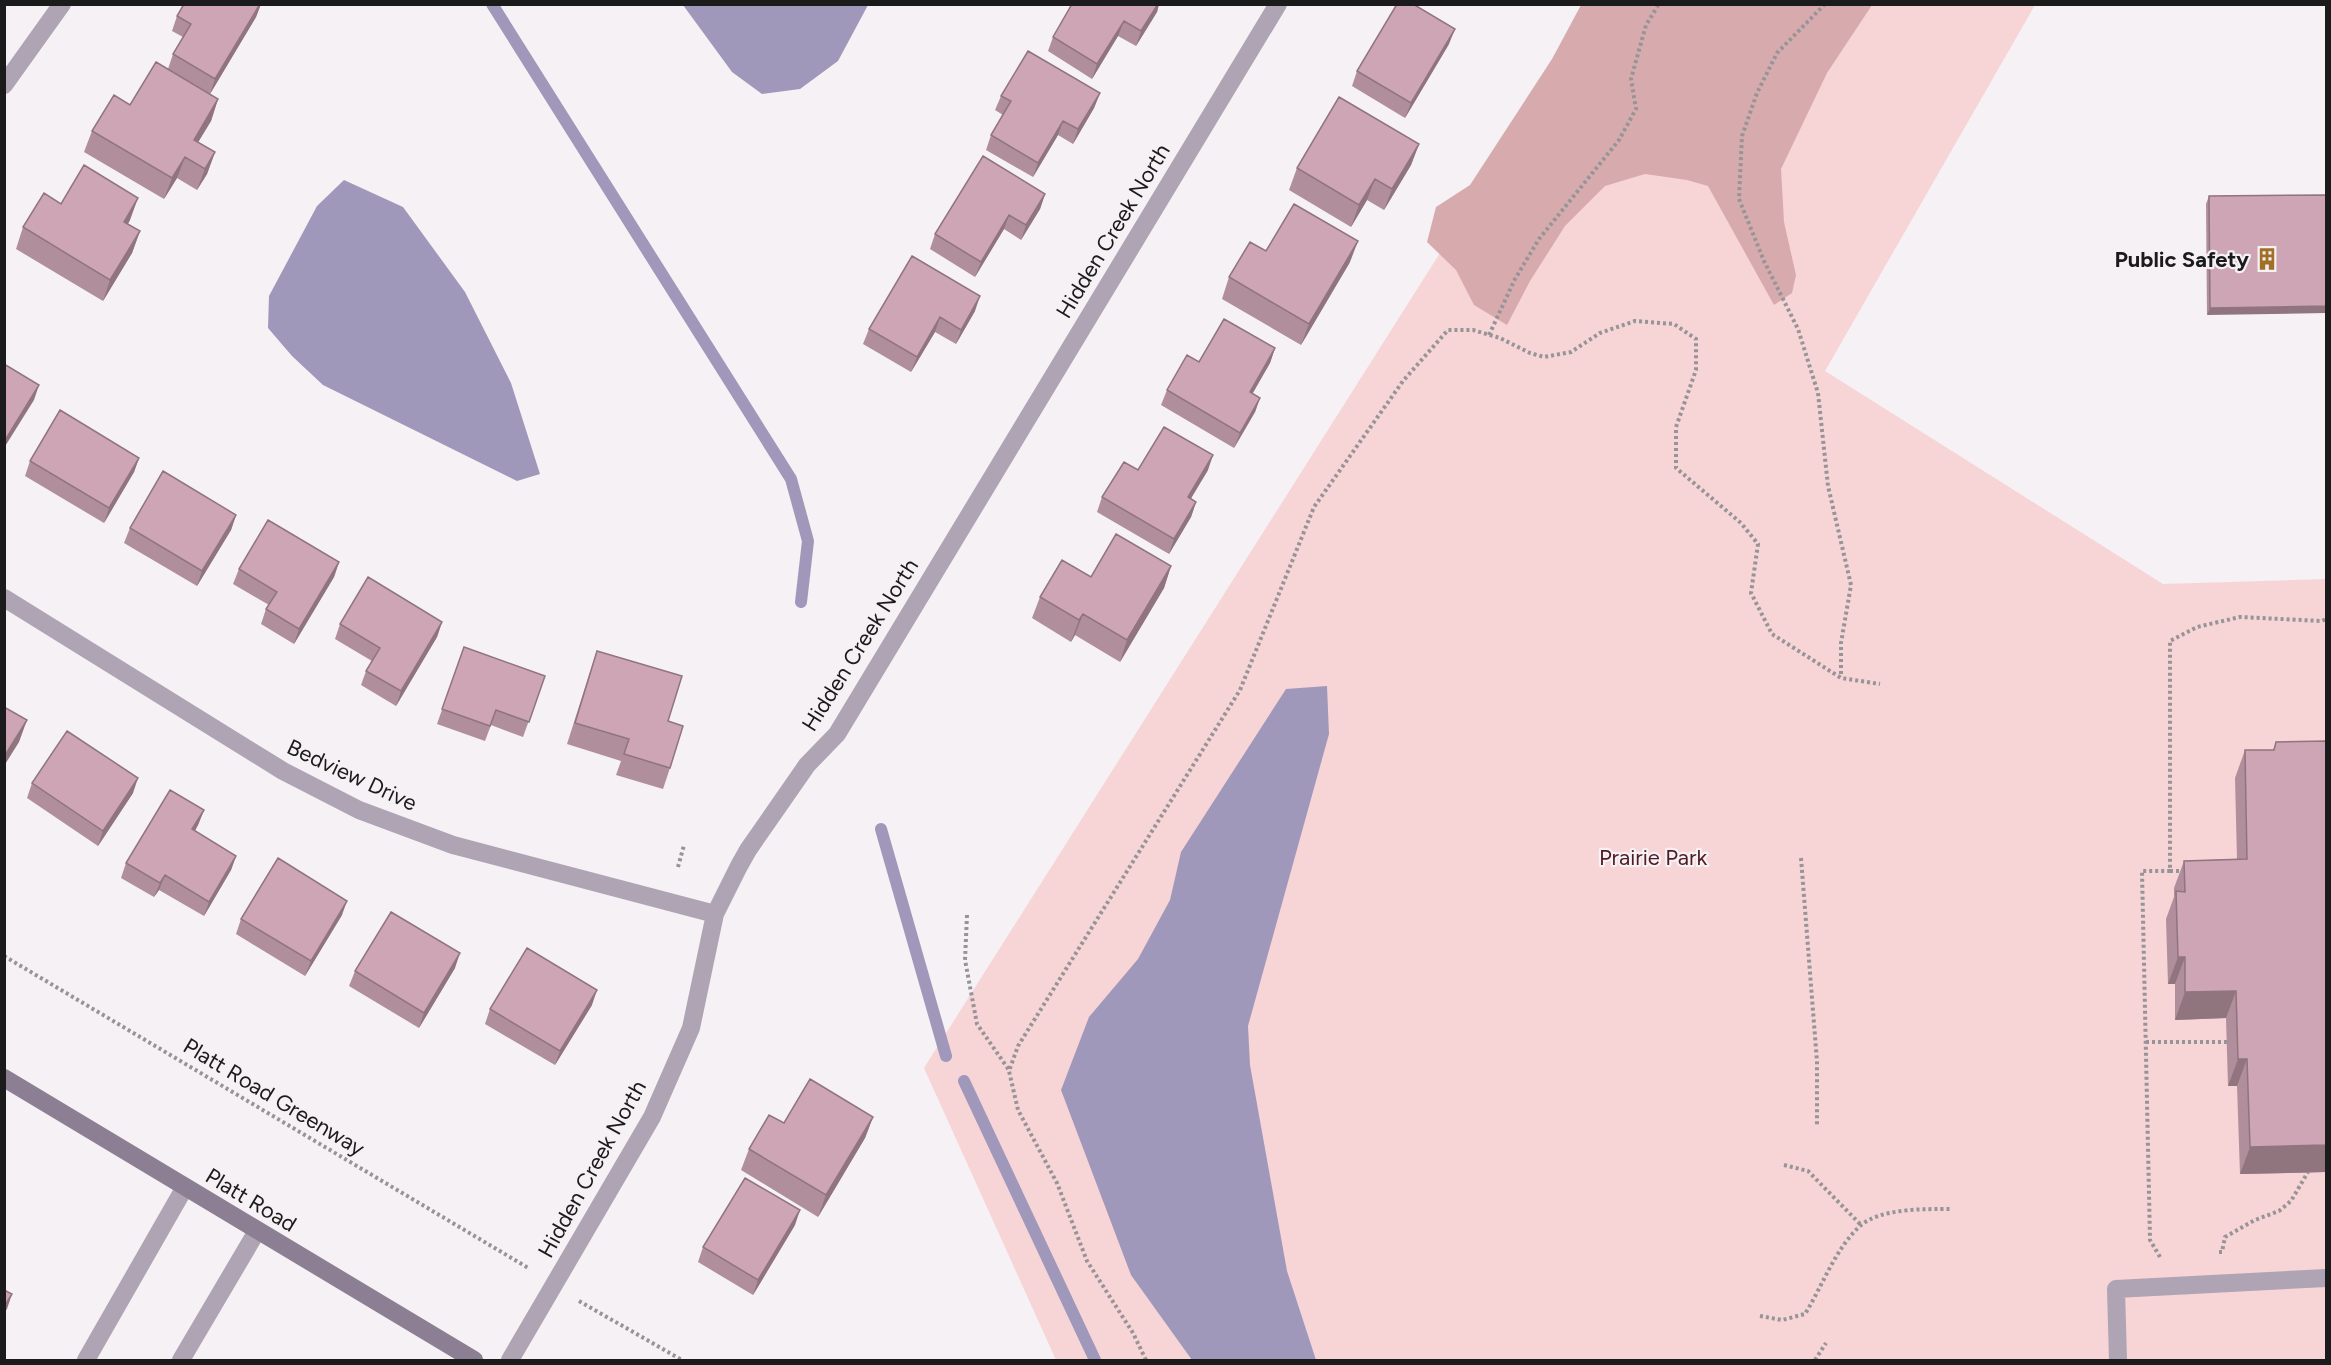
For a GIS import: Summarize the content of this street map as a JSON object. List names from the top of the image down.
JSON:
{
  "streets": {
    "main road": ["Platt Road"],
    "street": ["Hidden Creek North", "Bedview Drive"],
    "path": ["Platt Road Greenway"]
  },
  "crossings": [
    ["Hidden Creek North", "Bedview Drive"]
  ],
  "parks": ["Prairie Park"],
  "places": {
    "building": ["Public Safety"]
  }
}
